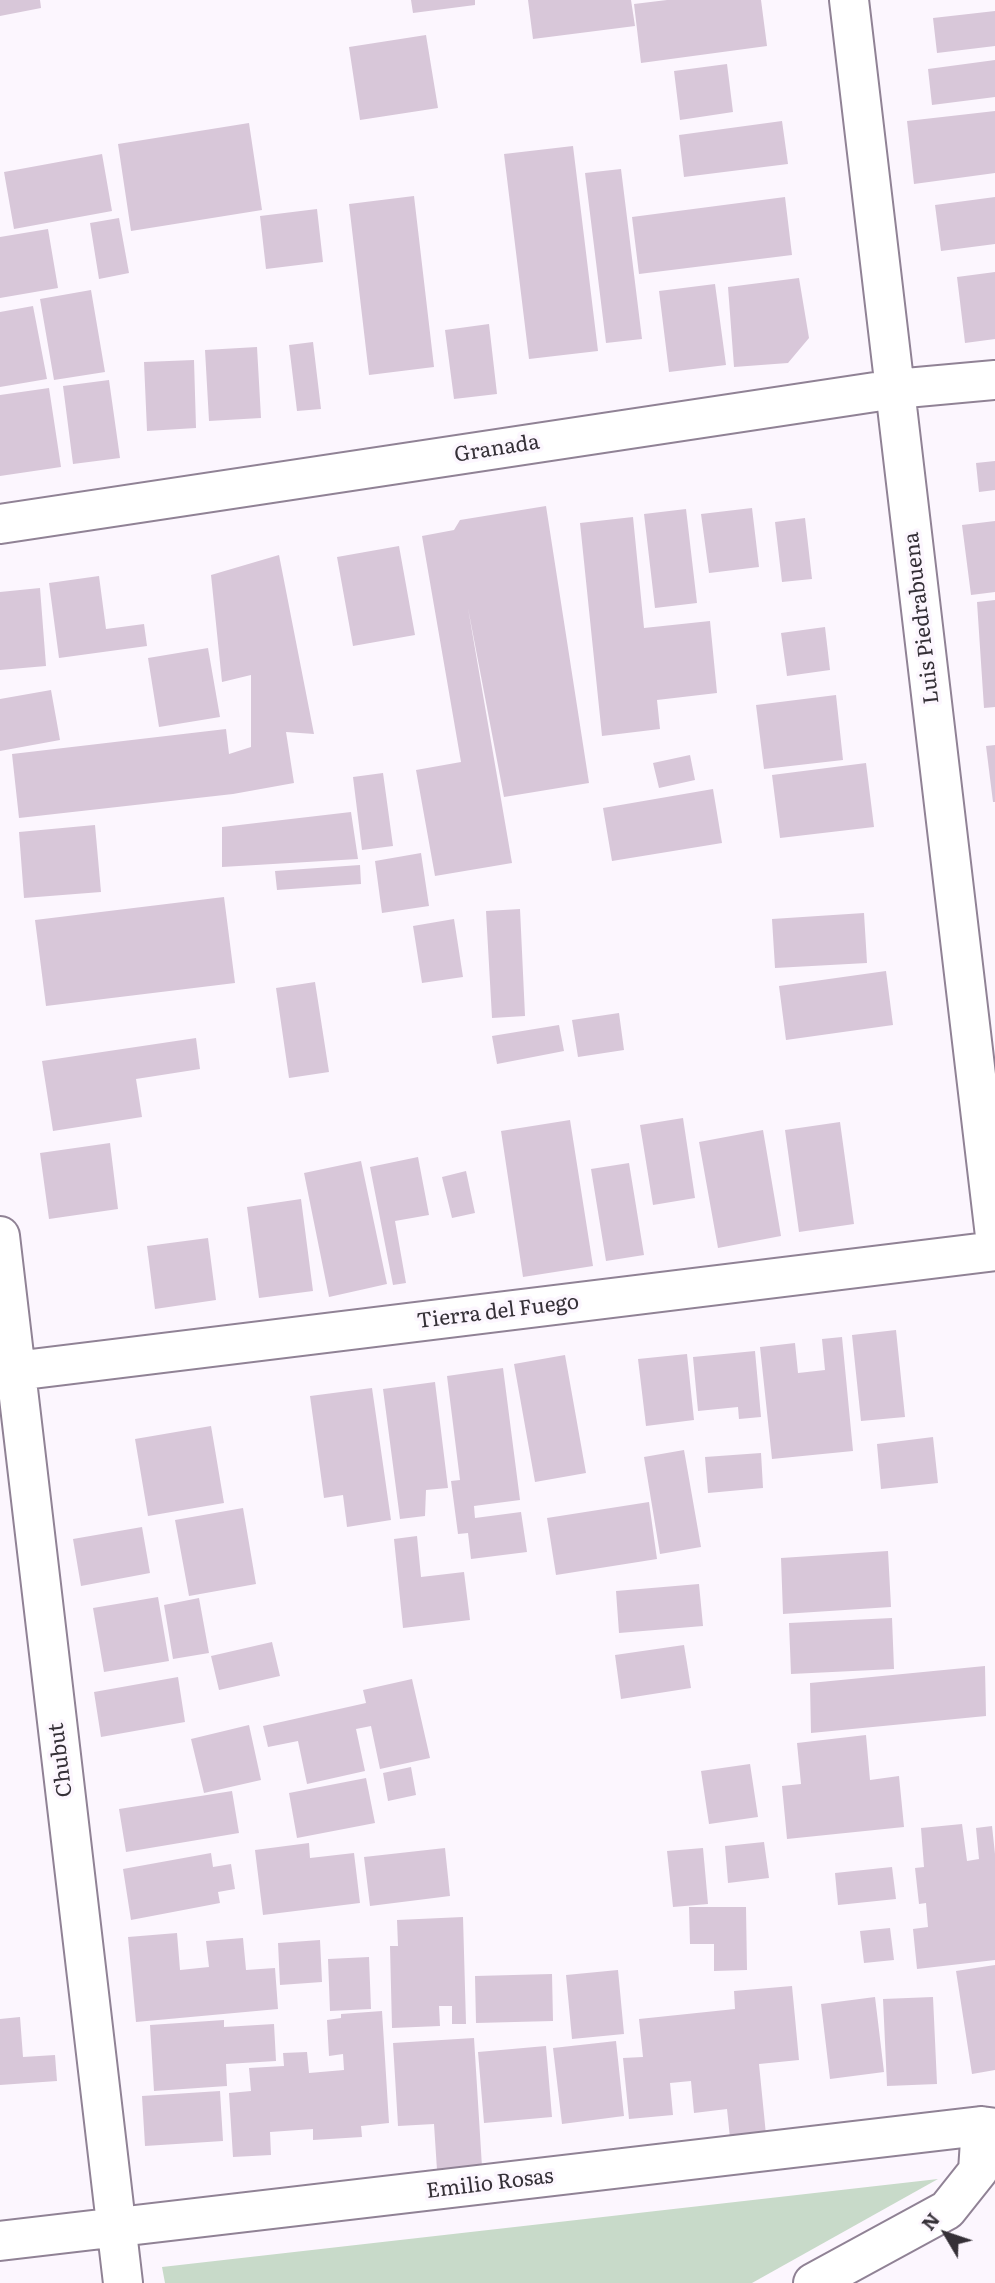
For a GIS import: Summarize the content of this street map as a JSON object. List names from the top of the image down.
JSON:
{
  "streets": {
    "street": [
      "Granada",
      "Luis Piedrabuena",
      "Tierra del Fuego",
      "Chubut",
      "Emilio Rosas"
    ]
  },
  "crossings": [
    ["Granada", "Luis Piedrabuena"],
    ["Tierra del Fuego", "Chubut"],
    ["Chubut", "Emilio Rosas"]
  ],
  "north": "top left"
}
